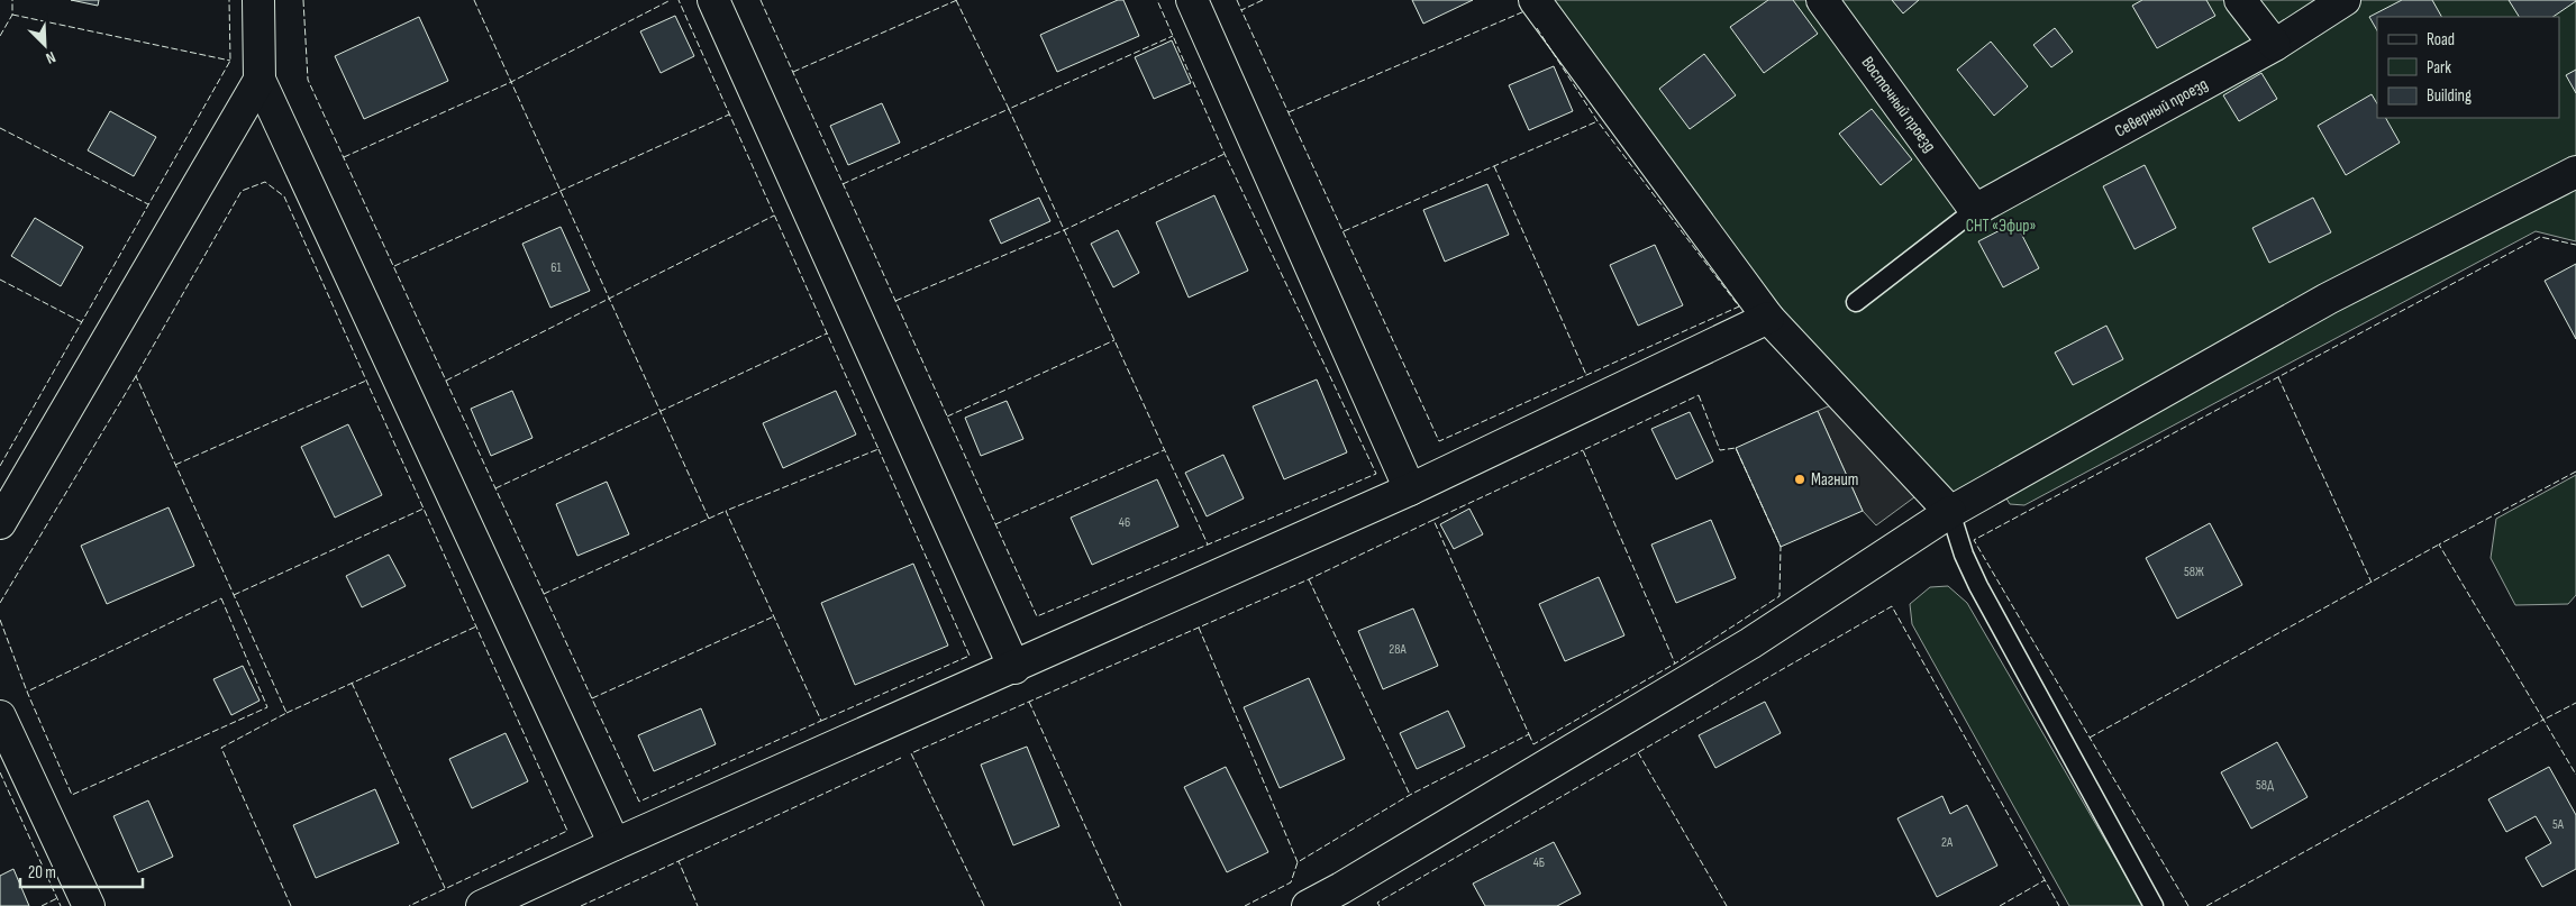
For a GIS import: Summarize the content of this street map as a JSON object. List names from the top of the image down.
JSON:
{
  "streets": {
    "street": ["Восточный проезд", "Северный проезд"]
  },
  "crossings": [
    ["Восточный проезд", "Северный проезд"]
  ],
  "parks": ["СНТ «Эфир»"],
  "places": ["Магнит"],
  "house_numbers": [
    "61",
    "46",
    "58Ж",
    "28А",
    "58Д",
    "5А",
    "2А",
    "4Б"
  ],
  "legend": ["Road", "Park", "Building"],
  "scale_bar": "20 m",
  "north": "bottom right"
}
